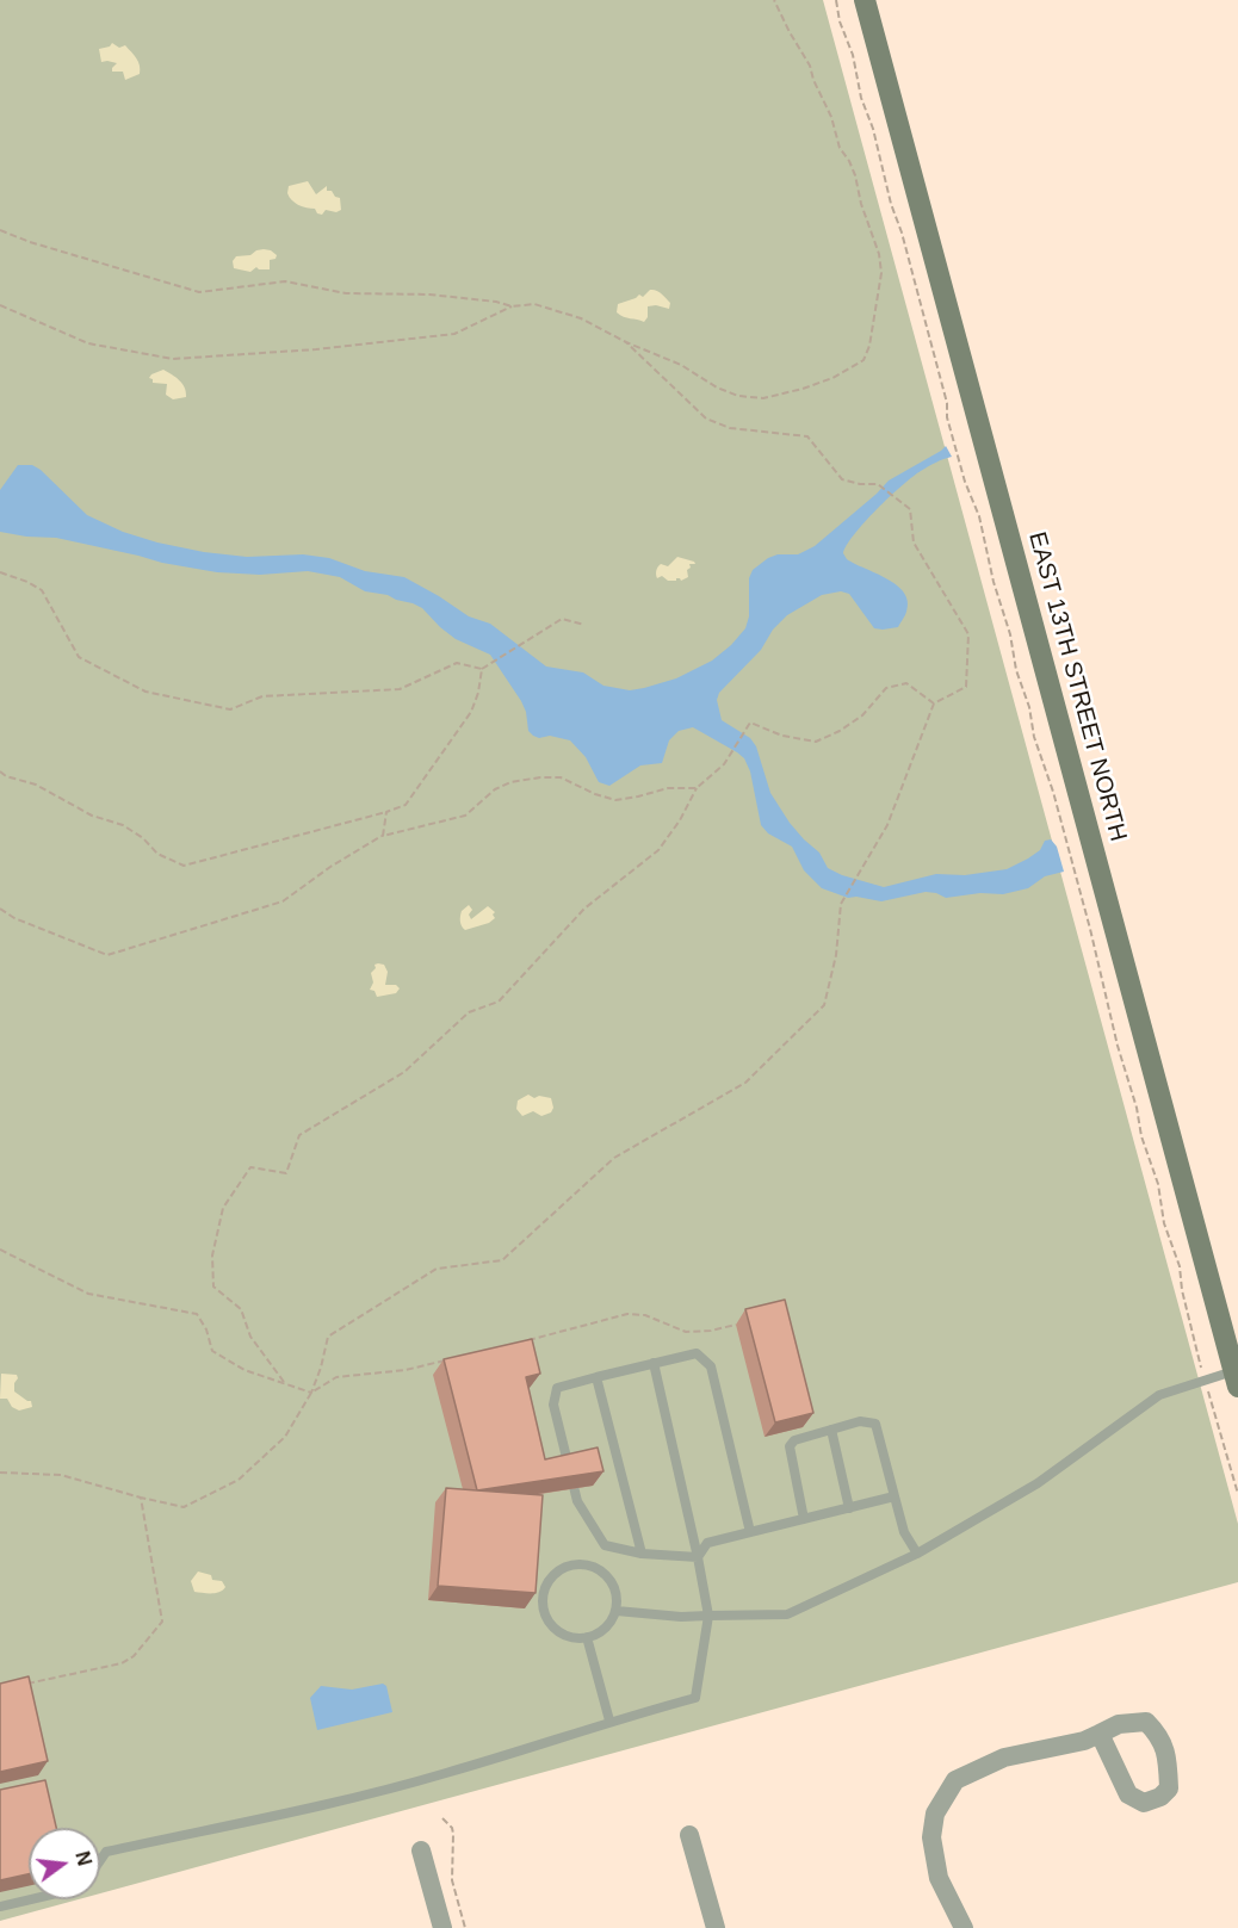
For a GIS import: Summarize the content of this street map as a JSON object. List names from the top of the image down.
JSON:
{
  "streets": {
    "main road": ["EAST 13TH STREET NORTH"]
  },
  "north": "right"
}
